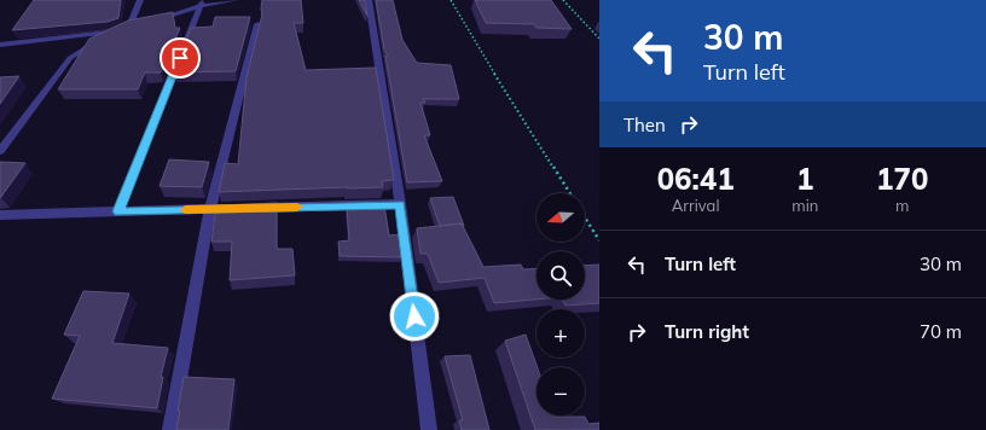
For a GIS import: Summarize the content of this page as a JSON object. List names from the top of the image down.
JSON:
{
  "north": "left",
  "page": {
    "turn": ["30 m", "Turn left"],
    "then": "Then",
    "eta": [
      "06:41",
      "Arrival",
      "1",
      "min",
      "170",
      "m"
    ],
    "map_buttons": ["+", "−"],
    "list": [
      {
        "name": "Turn left",
        "value": "30 m"
      },
      {
        "name": "Turn right",
        "value": "70 m"
      }
    ]
  }
}
